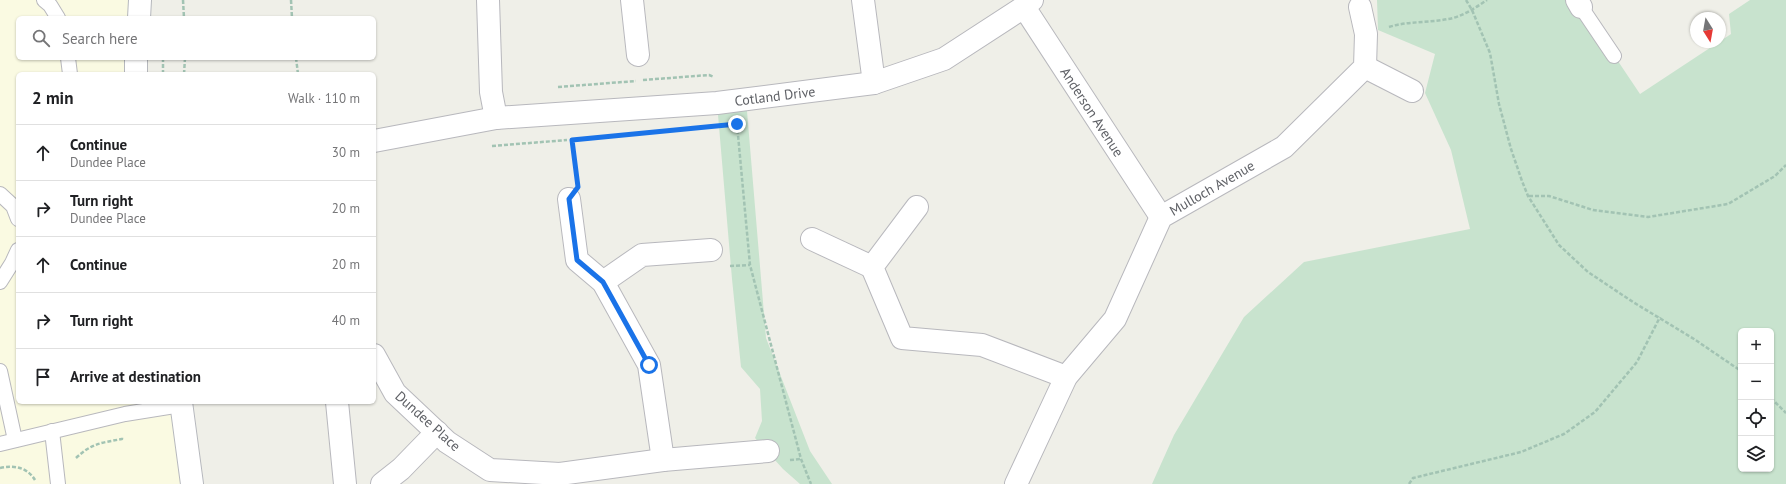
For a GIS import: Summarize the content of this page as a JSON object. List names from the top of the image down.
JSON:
{
  "streets": {
    "street": [
      "Cotland Drive",
      "Anderson Avenue",
      "Mulloch Avenue",
      "Dundee Place"
    ]
  },
  "crossings": [
    ["Cotland Drive", "Anderson Avenue"],
    ["Anderson Avenue", "Mulloch Avenue"]
  ],
  "north": "bottom",
  "page": {
    "search": "Search here",
    "heading": ["2 min", "Walk · 110 m"],
    "list": [
      ["Continue", "Dundee Place", "30 m"],
      ["Turn right", "Dundee Place", "20 m"],
      ["Continue", "20 m"],
      ["Turn right", "40 m"],
      "Arrive at destination"
    ],
    "map_buttons": ["+", "−"]
  }
}
